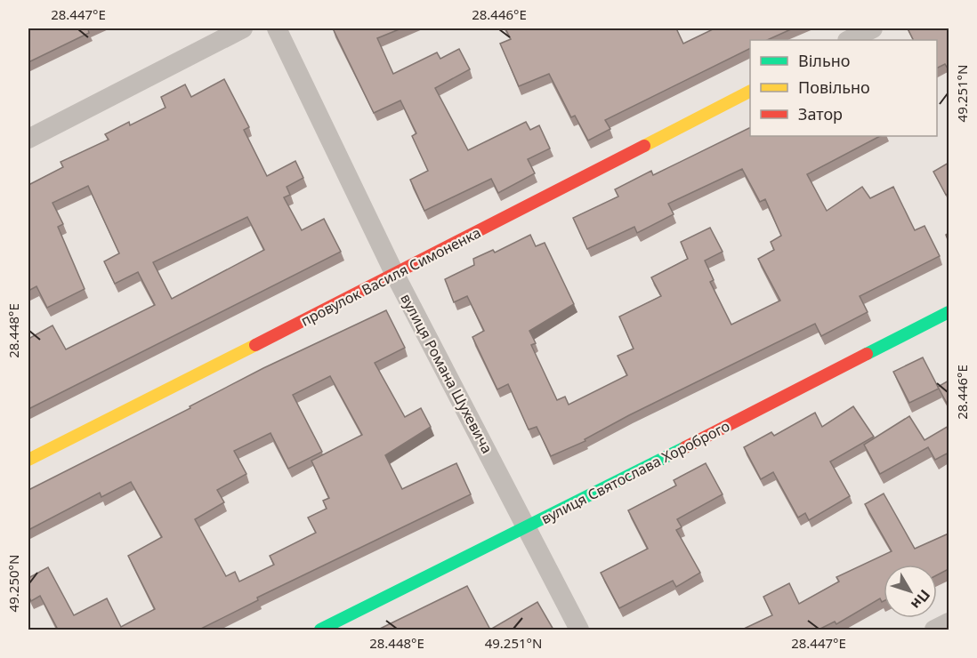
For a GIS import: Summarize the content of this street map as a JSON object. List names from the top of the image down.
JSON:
{
  "streets": {
    "street": ["провулок Василя Симоненка", "вулиця Романа Шухевича", "вулиця Святослава Хороброго"]
  },
  "crossings": [
    ["провулок Василя Симоненка", "вулиця Романа Шухевича"],
    ["вулиця Романа Шухевича", "вулиця Святослава Хороброго"]
  ],
  "legend": ["Вільно", "Повільно", "Затор"],
  "north": "bottom right",
  "coordinates": [
    "28.447°E",
    "28.446°E",
    "49.251°N",
    "28.448°E",
    "49.250°N"
  ]
}
